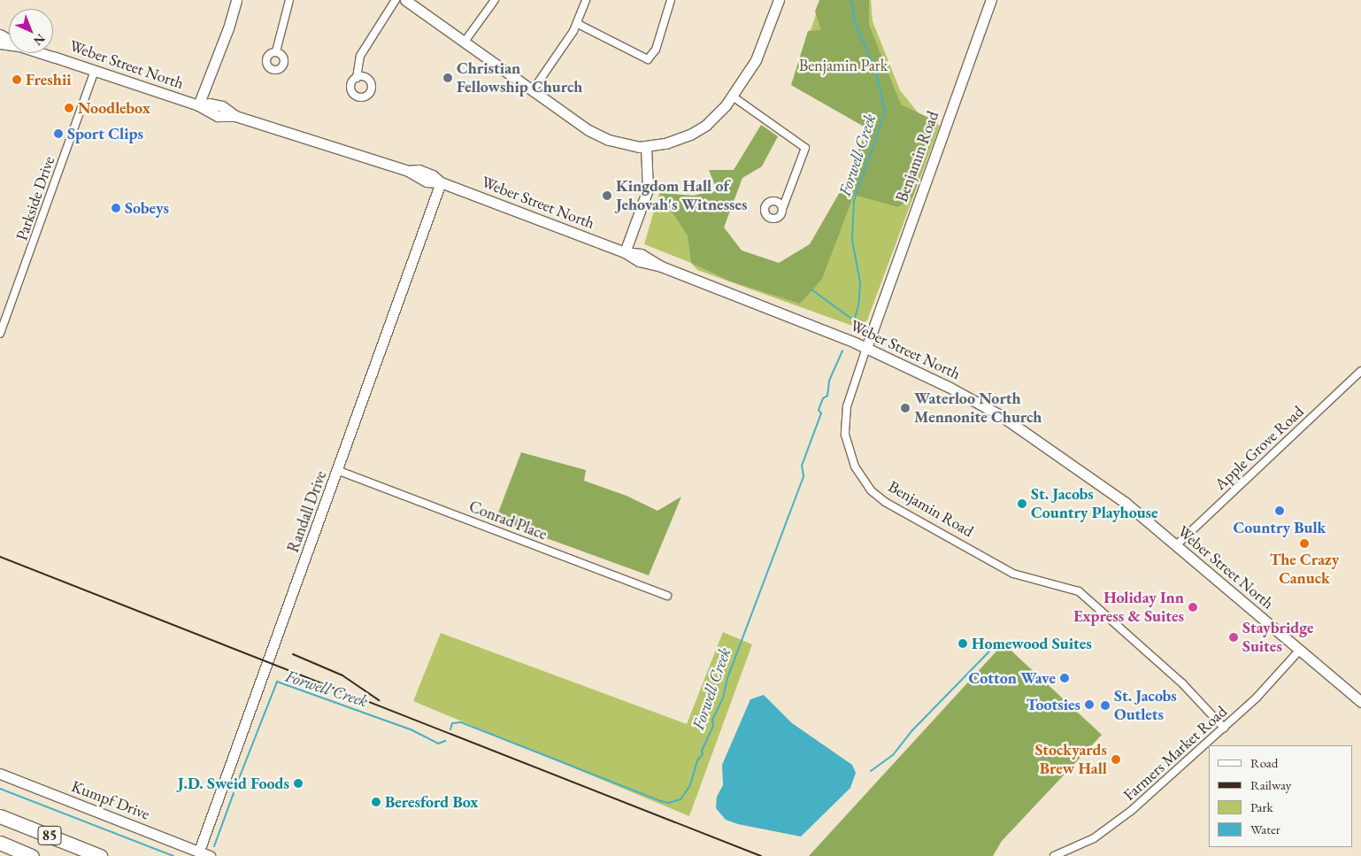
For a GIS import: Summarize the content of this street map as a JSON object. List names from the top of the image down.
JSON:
{
  "streets": {
    "highway": ["85"],
    "street": [
      "Weber Street North",
      "Benjamin Road",
      "Parkside Drive",
      "Apple Grove Road",
      "Randall Drive",
      "Conrad Place",
      "Farmers Market Road",
      "Kumpf Drive"
    ]
  },
  "crossings": [
    ["Weber Street North", "Benjamin Road"],
    ["Weber Street North", "Parkside Drive"],
    ["Weber Street North", "Apple Grove Road"],
    ["Weber Street North", "Randall Drive"],
    ["Weber Street North", "Farmers Market Road"],
    ["Benjamin Road", "Farmers Market Road"],
    ["Randall Drive", "Conrad Place"],
    ["Randall Drive", "Kumpf Drive"]
  ],
  "water": ["Forwell Creek"],
  "parks": ["Benjamin Park"],
  "places": [
    "Christian Fellowship Church",
    "Freshii",
    "Noodlebox",
    "Sport Clips",
    "Kingdom Hall of Jehovah's Witnesses",
    "Sobeys",
    "Waterloo North Mennonite Church",
    "St. Jacobs Country Playhouse",
    "Country Bulk",
    "The Crazy Canuck",
    "Holiday Inn Express & Suites",
    "Staybridge Suites",
    "Homewood Suites",
    "Cotton Wave",
    "Tootsies",
    "St. Jacobs Outlets",
    "Stockyards Brew Hall",
    "J.D. Sweid Foods",
    "Beresford Box"
  ],
  "legend": [
    "Road",
    "Railway",
    "Park",
    "Water"
  ],
  "north": "bottom right"
}
